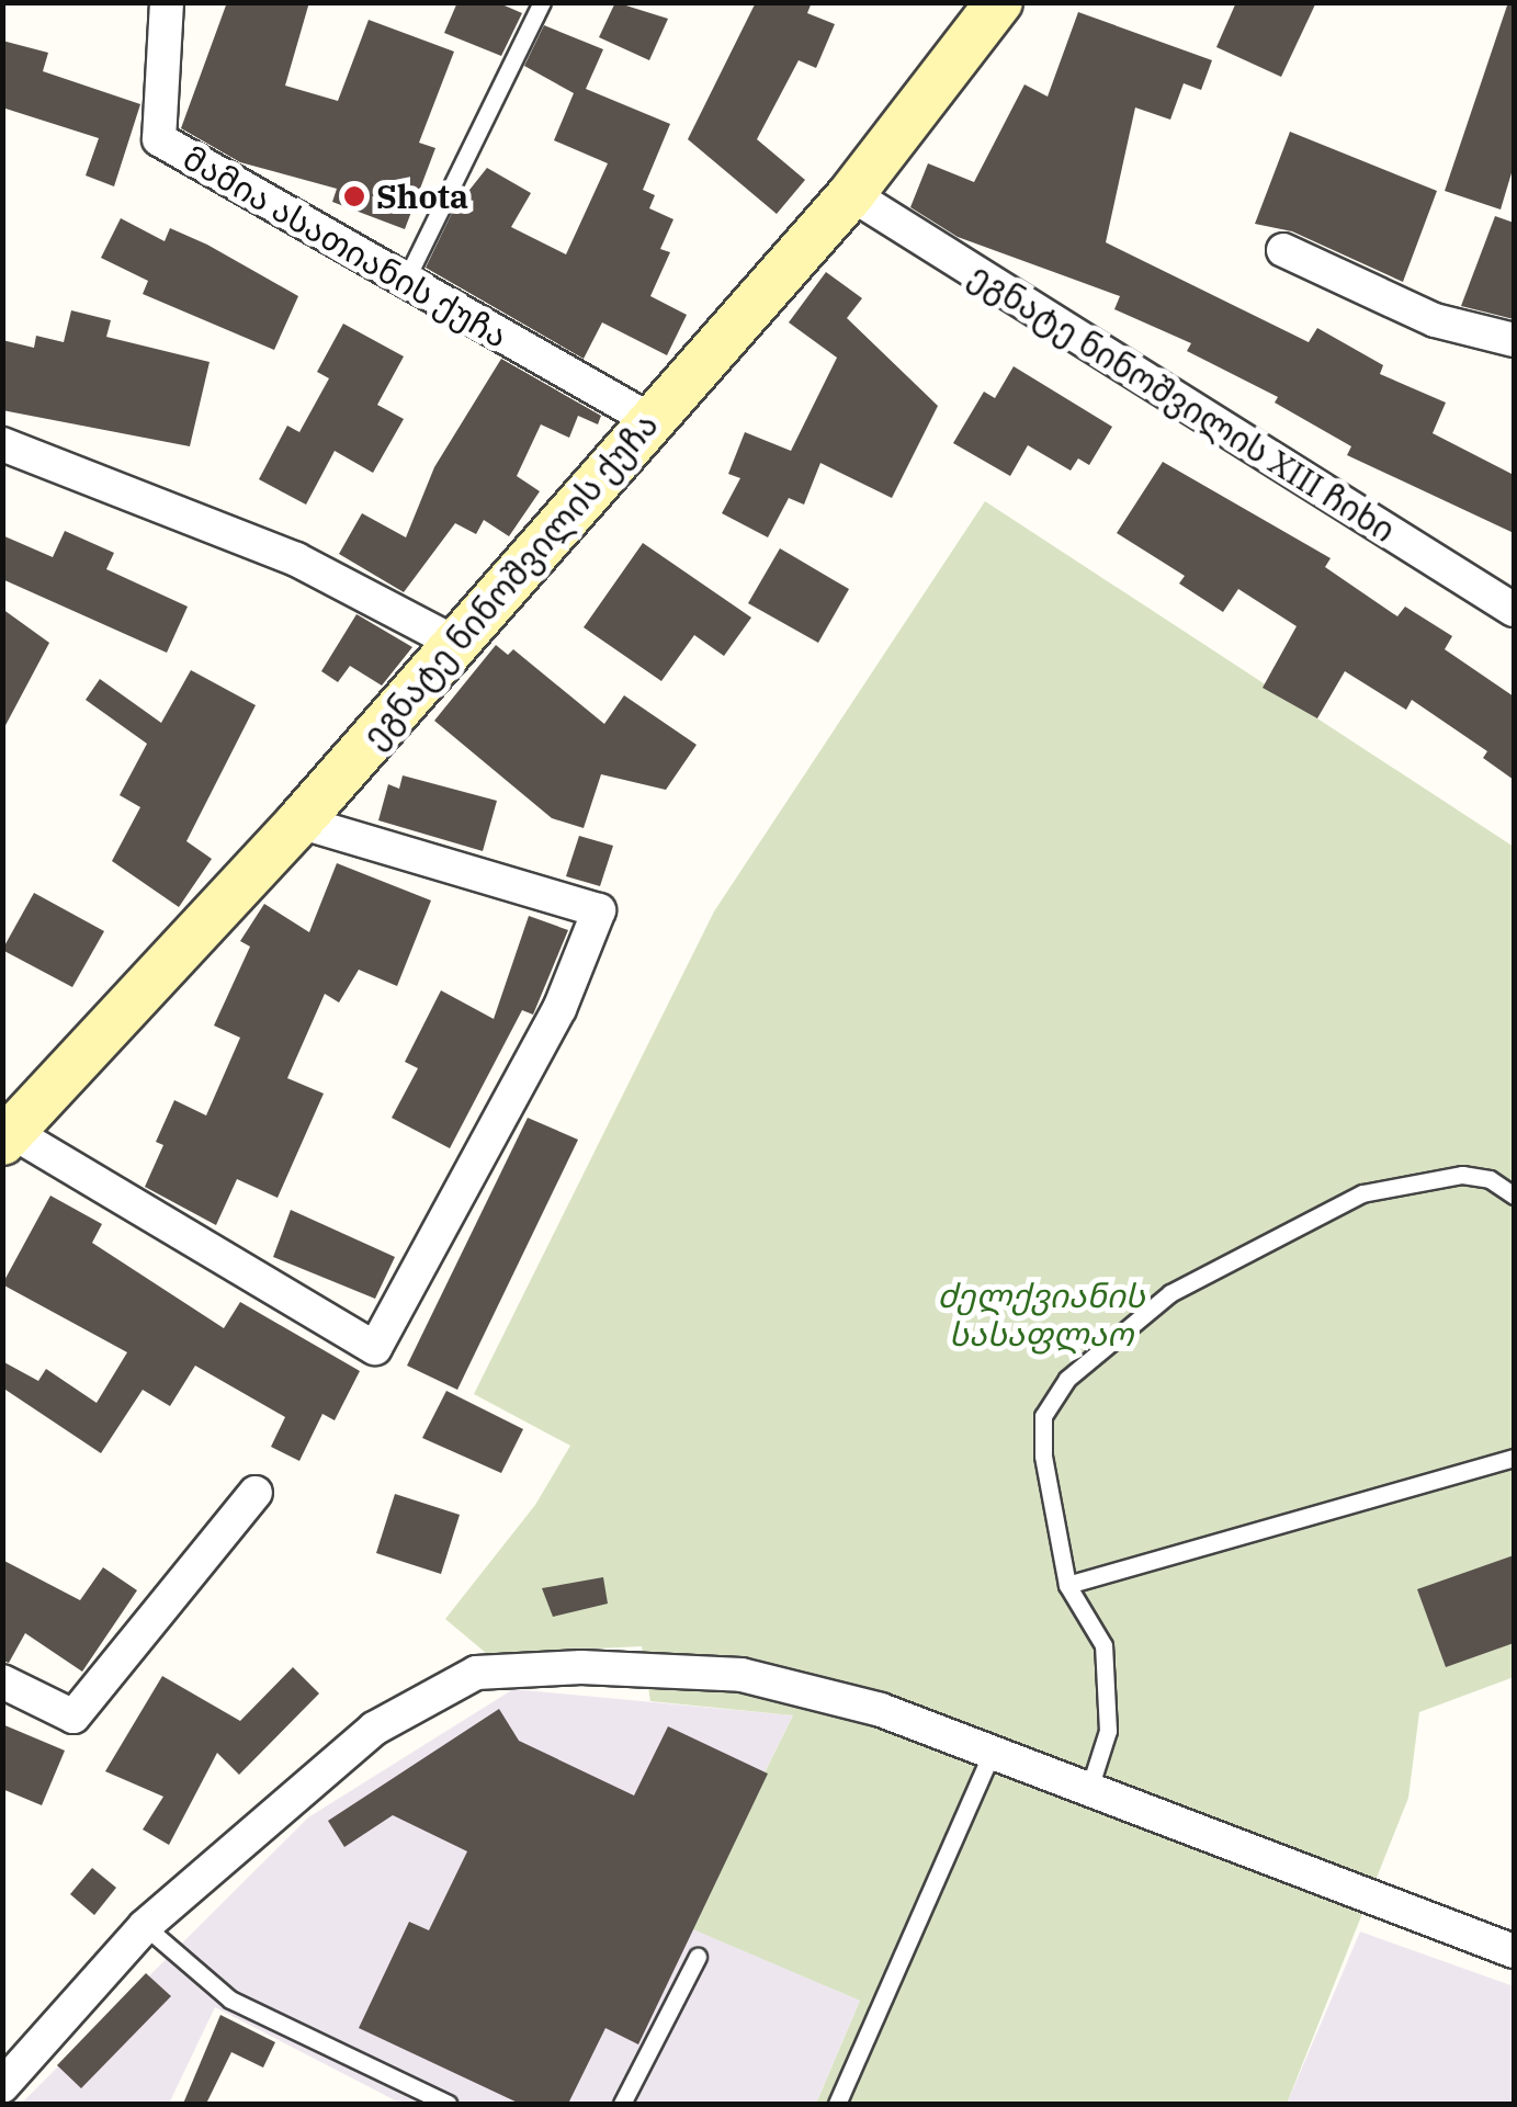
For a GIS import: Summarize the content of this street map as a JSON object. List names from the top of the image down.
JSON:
{
  "streets": {
    "main road": ["ეგნატე ნინოშვილის ქუჩა"],
    "street": ["მამია ასათიანის ქუჩა", "ეგნატე ნინოშვილის XIII ჩიხი"]
  },
  "crossings": [
    ["მამია ასათიანის ქუჩა", "ეგნატე ნინოშვილის ქუჩა"],
    ["ეგნატე ნინოშვილის XIII ჩიხი", "ეგნატე ნინოშვილის ქუჩა"]
  ],
  "parks": ["ძელქვიანის სასაფლაო"],
  "places": ["Shota"]
}
